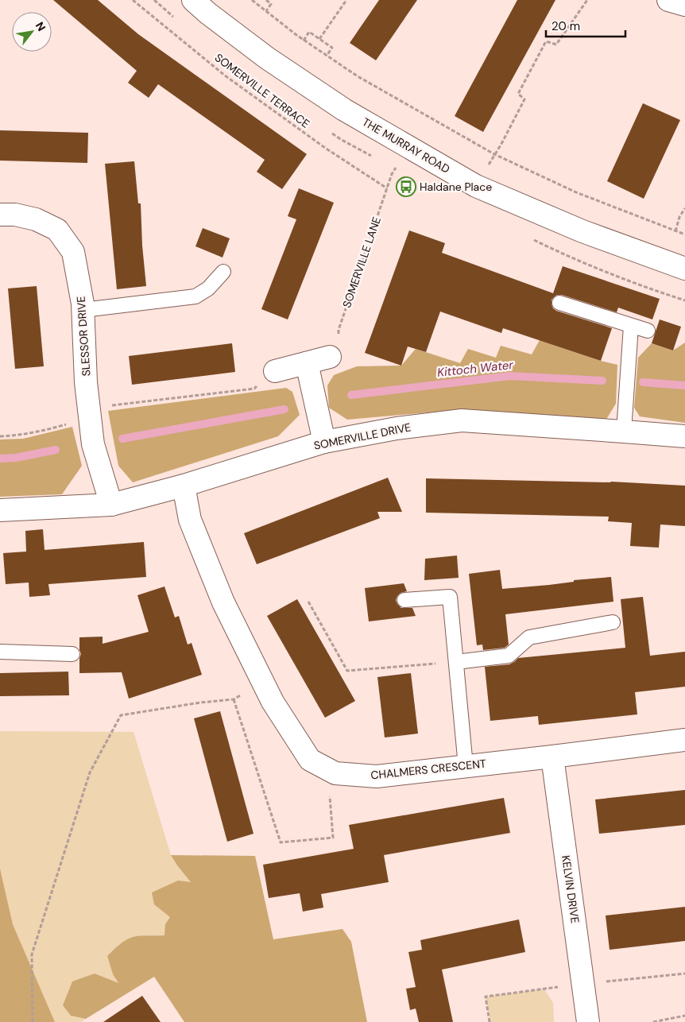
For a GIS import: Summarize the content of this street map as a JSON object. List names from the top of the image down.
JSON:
{
  "streets": {
    "street": [
      "THE MURRAY ROAD",
      "SLESSOR DRIVE",
      "SOMERVILLE DRIVE",
      "CHALMERS CRESCENT",
      "KELVIN DRIVE"
    ],
    "path": ["SOMERVILLE TERRACE", "SOMERVILLE LANE"]
  },
  "crossings": [
    ["SOMERVILLE TERRACE", "SOMERVILLE LANE"],
    ["THE MURRAY ROAD", "SOMERVILLE LANE"],
    ["SLESSOR DRIVE", "SOMERVILLE DRIVE"],
    ["SOMERVILLE DRIVE", "CHALMERS CRESCENT"],
    ["CHALMERS CRESCENT", "KELVIN DRIVE"]
  ],
  "water": ["Kittoch Water"],
  "places": {
    "bus stop": ["Haldane Place"]
  },
  "scale_bar": "20 m",
  "north": "top right"
}
